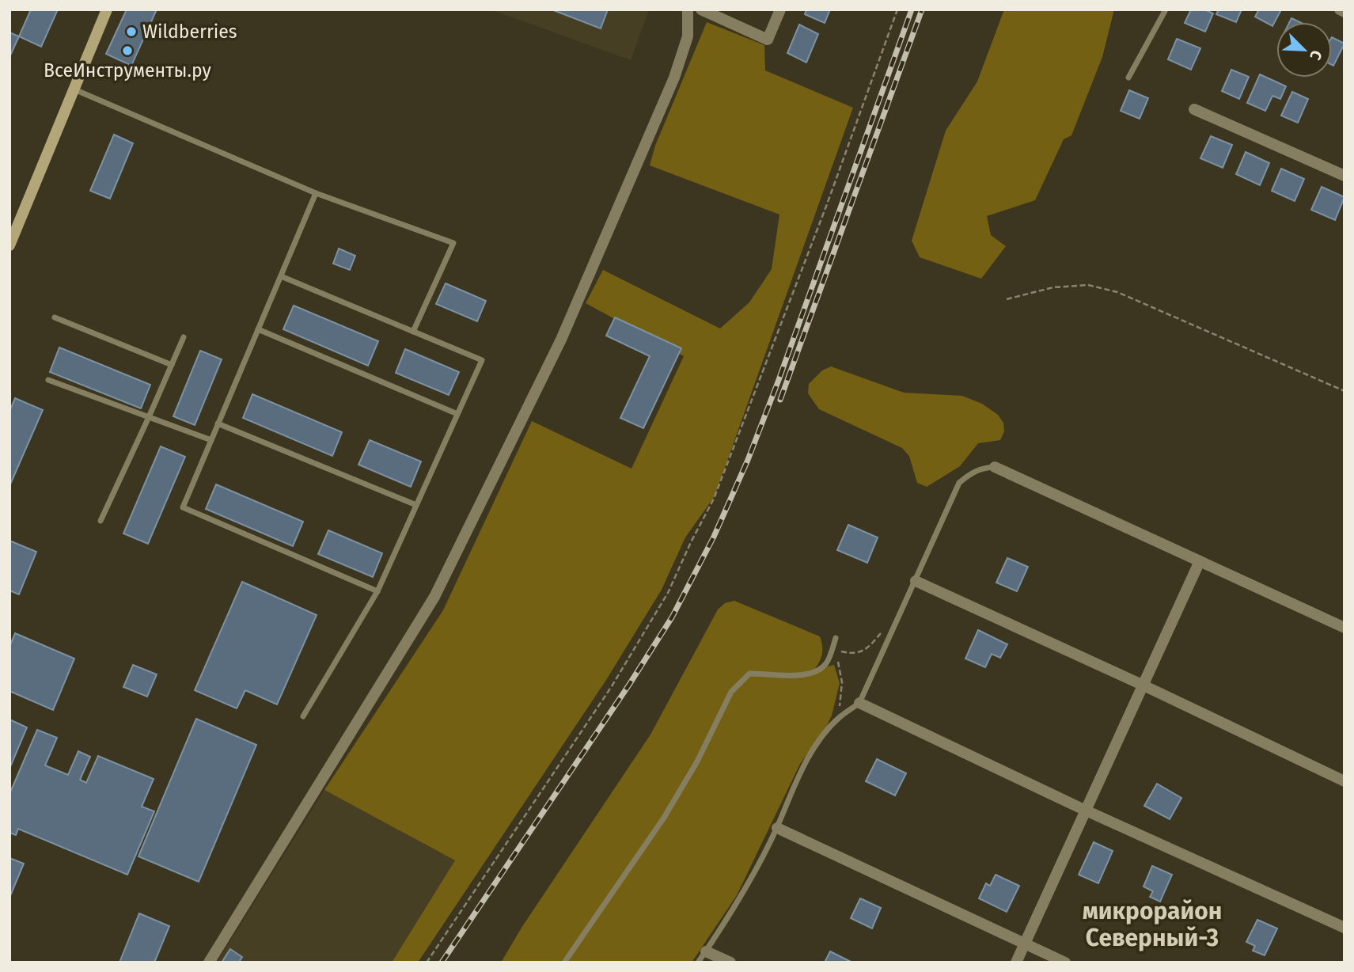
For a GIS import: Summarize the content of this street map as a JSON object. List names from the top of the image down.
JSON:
{
  "districts": ["микрорайон Северный-3"],
  "places": ["Wildberries", "ВсеИнструменты.ру"],
  "north": "bottom right"
}
